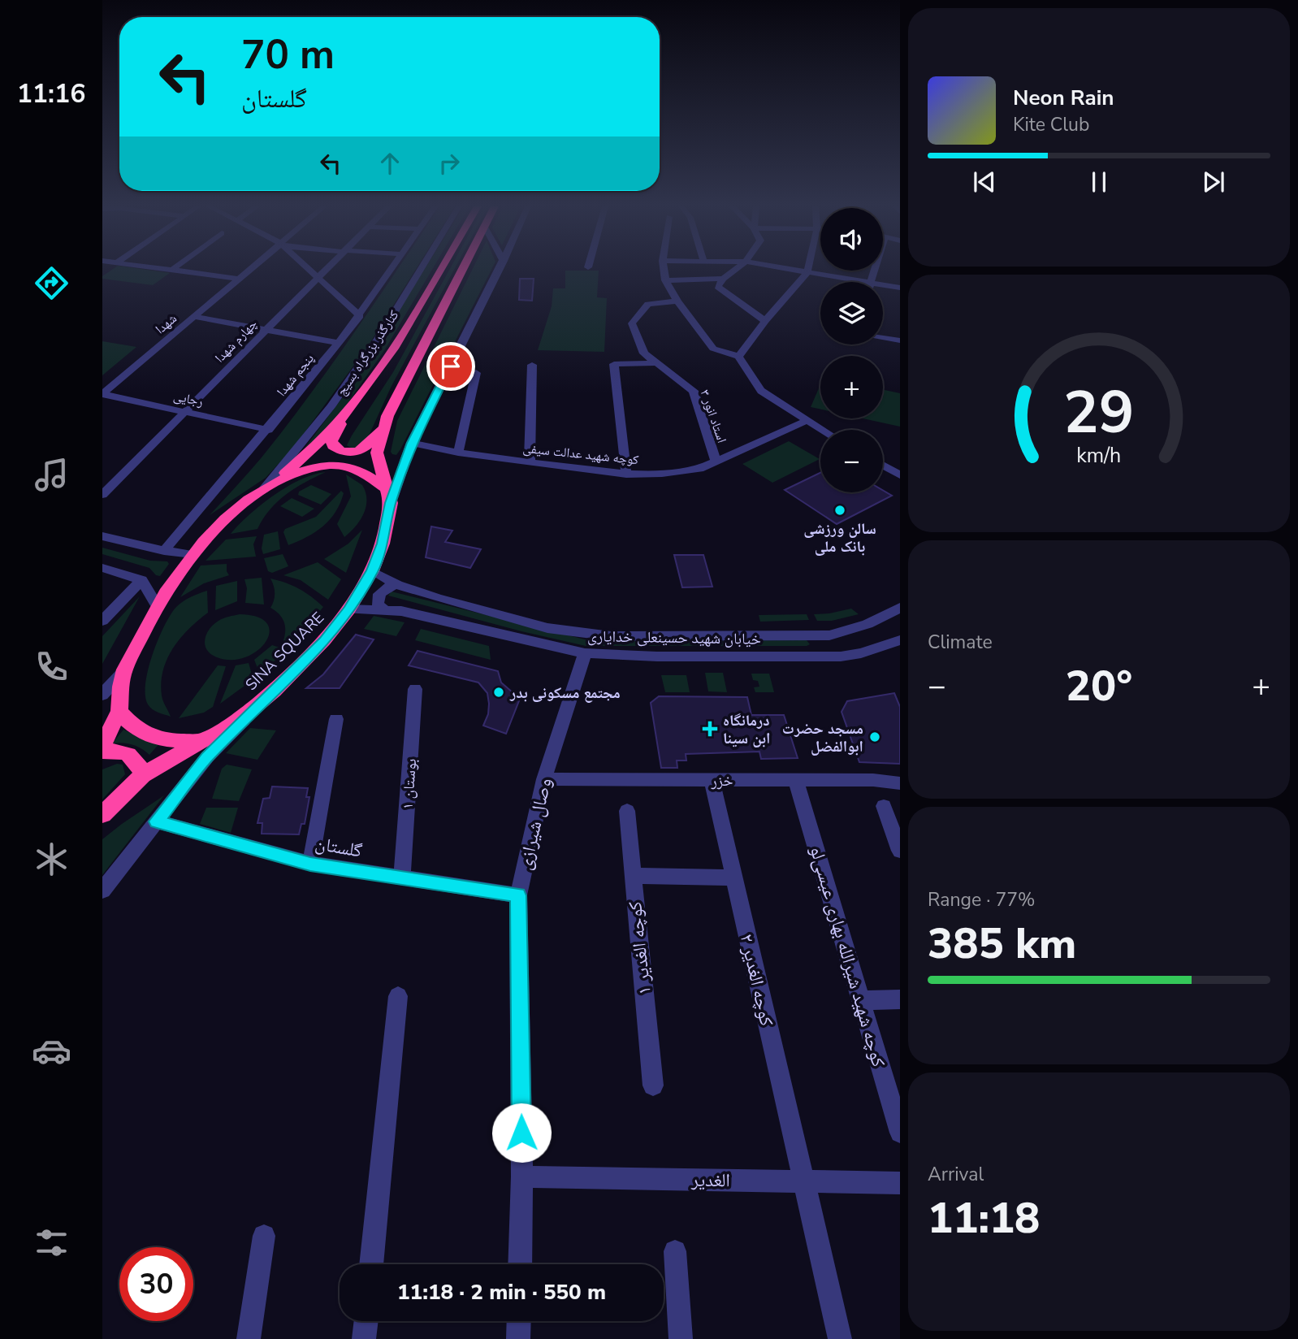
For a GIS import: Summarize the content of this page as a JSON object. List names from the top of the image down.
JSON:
{
  "streets": {
    "highway": ["SINA SQUARE"],
    "street": [
      "شهدا",
      "چهارم شهدا",
      "کنارگذر بزرگراه بسیج",
      "پنجم شهدا",
      "رجایی",
      "استاد انور ۳",
      "کوچه شهید عدالت سیفی",
      "خیابان شهید حسینعلی خدایاری",
      "خزر",
      "بوستان ۱",
      "وصال شیرازی",
      "گلستان",
      "کوچه الغدیر ۱",
      "کوچه شهید شیرالله بهاری عیسی‌لو",
      "کوچه الغدیر ۲",
      "الغدیر"
    ]
  },
  "crossings": [
    ["شهدا", "رجایی"],
    ["چهارم شهدا", "رجایی"],
    ["پنجم شهدا", "رجایی"],
    ["استاد انور ۳", "کوچه شهید عدالت سیفی"],
    ["خیابان شهید حسینعلی خدایاری", "SINA SQUARE"],
    ["خیابان شهید حسینعلی خدایاری", "وصال شیرازی"],
    ["خزر", "وصال شیرازی"],
    ["خزر", "کوچه شهید شیرالله بهاری عیسی‌لو"],
    ["خزر", "کوچه الغدیر ۲"],
    ["بوستان ۱", "گلستان"],
    ["وصال شیرازی", "گلستان"],
    ["وصال شیرازی", "الغدیر"],
    ["کوچه الغدیر ۲", "الغدیر"]
  ],
  "places": {
    "other": ["سالن ورزشی بانک ملی", "مجتمع مسکونی بدر", "مسجد حضرت ابوالفضل"],
    "health": ["درمانگاه ابن سینا"]
  },
  "page": {
    "tabs": "11:16",
    "turn": ["70 m", "گلستان"],
    "song": ["Neon Rain", "Kite Club"],
    "map_buttons": ["+", "−"],
    "tile": [
      "Climate",
      ["Range · 77%", "385 km"],
      ["Arrival", "11:18"]
    ],
    "heat": ["−", "20°", "+"],
    "limit": "30",
    "trip": "11:18 · 2 min · 550 m",
    "gauge": ["29", "km/h"]
  }
}
